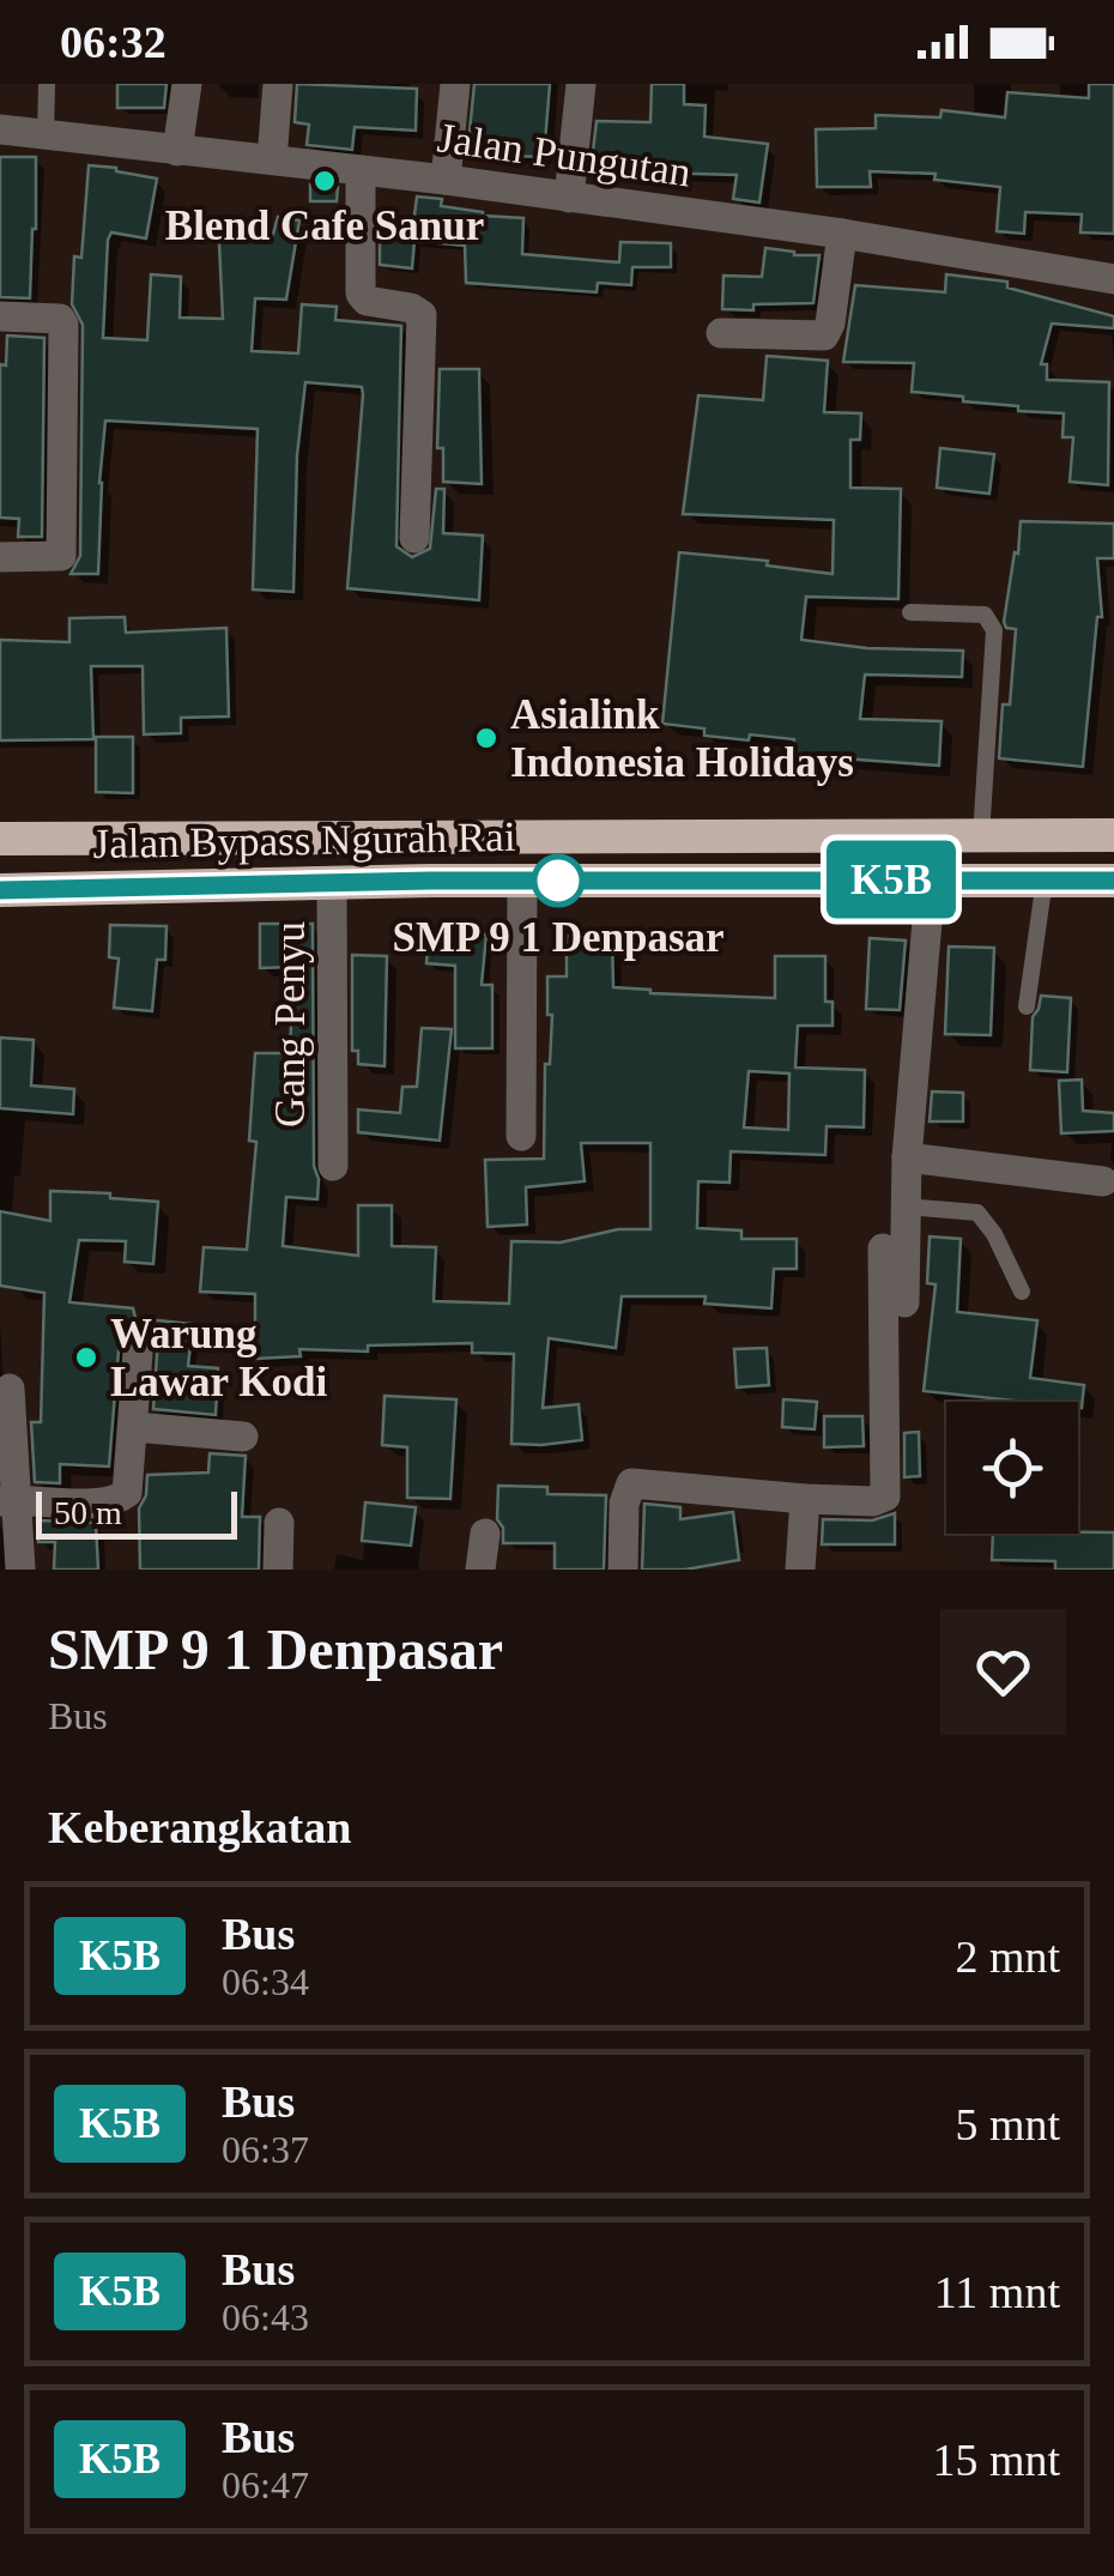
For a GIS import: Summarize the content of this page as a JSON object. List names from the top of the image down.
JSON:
{
  "streets": {
    "highway": ["Jalan Bypass Ngurah Rai"],
    "street": ["Jalan Pungutan", "Gang Penyu"]
  },
  "crossings": [
    ["Jalan Bypass Ngurah Rai", "Gang Penyu"]
  ],
  "places": [
    "Blend Cafe Sanur",
    "Asialink Indonesia Holidays",
    "SMP 9 1 Denpasar",
    "Warung Lawar Kodi"
  ],
  "lines": ["bus line K5B"],
  "scale_bar": "50 m",
  "page": {
    "status": "06:32",
    "on_map": "K5B",
    "scale": "50 m",
    "heading": [
      ["SMP 9 1 Denpasar", "Bus"],
      "Keberangkatan"
    ],
    "list": [
      {
        "mark": "K5B",
        "name": "Bus",
        "note": "06:34",
        "value": "2 mnt"
      },
      {
        "mark": "K5B",
        "name": "Bus",
        "note": "06:37",
        "value": "5 mnt"
      },
      {
        "mark": "K5B",
        "name": "Bus",
        "note": "06:43",
        "value": "11 mnt"
      },
      {
        "mark": "K5B",
        "name": "Bus",
        "note": "06:47",
        "value": "15 mnt"
      }
    ]
  }
}
